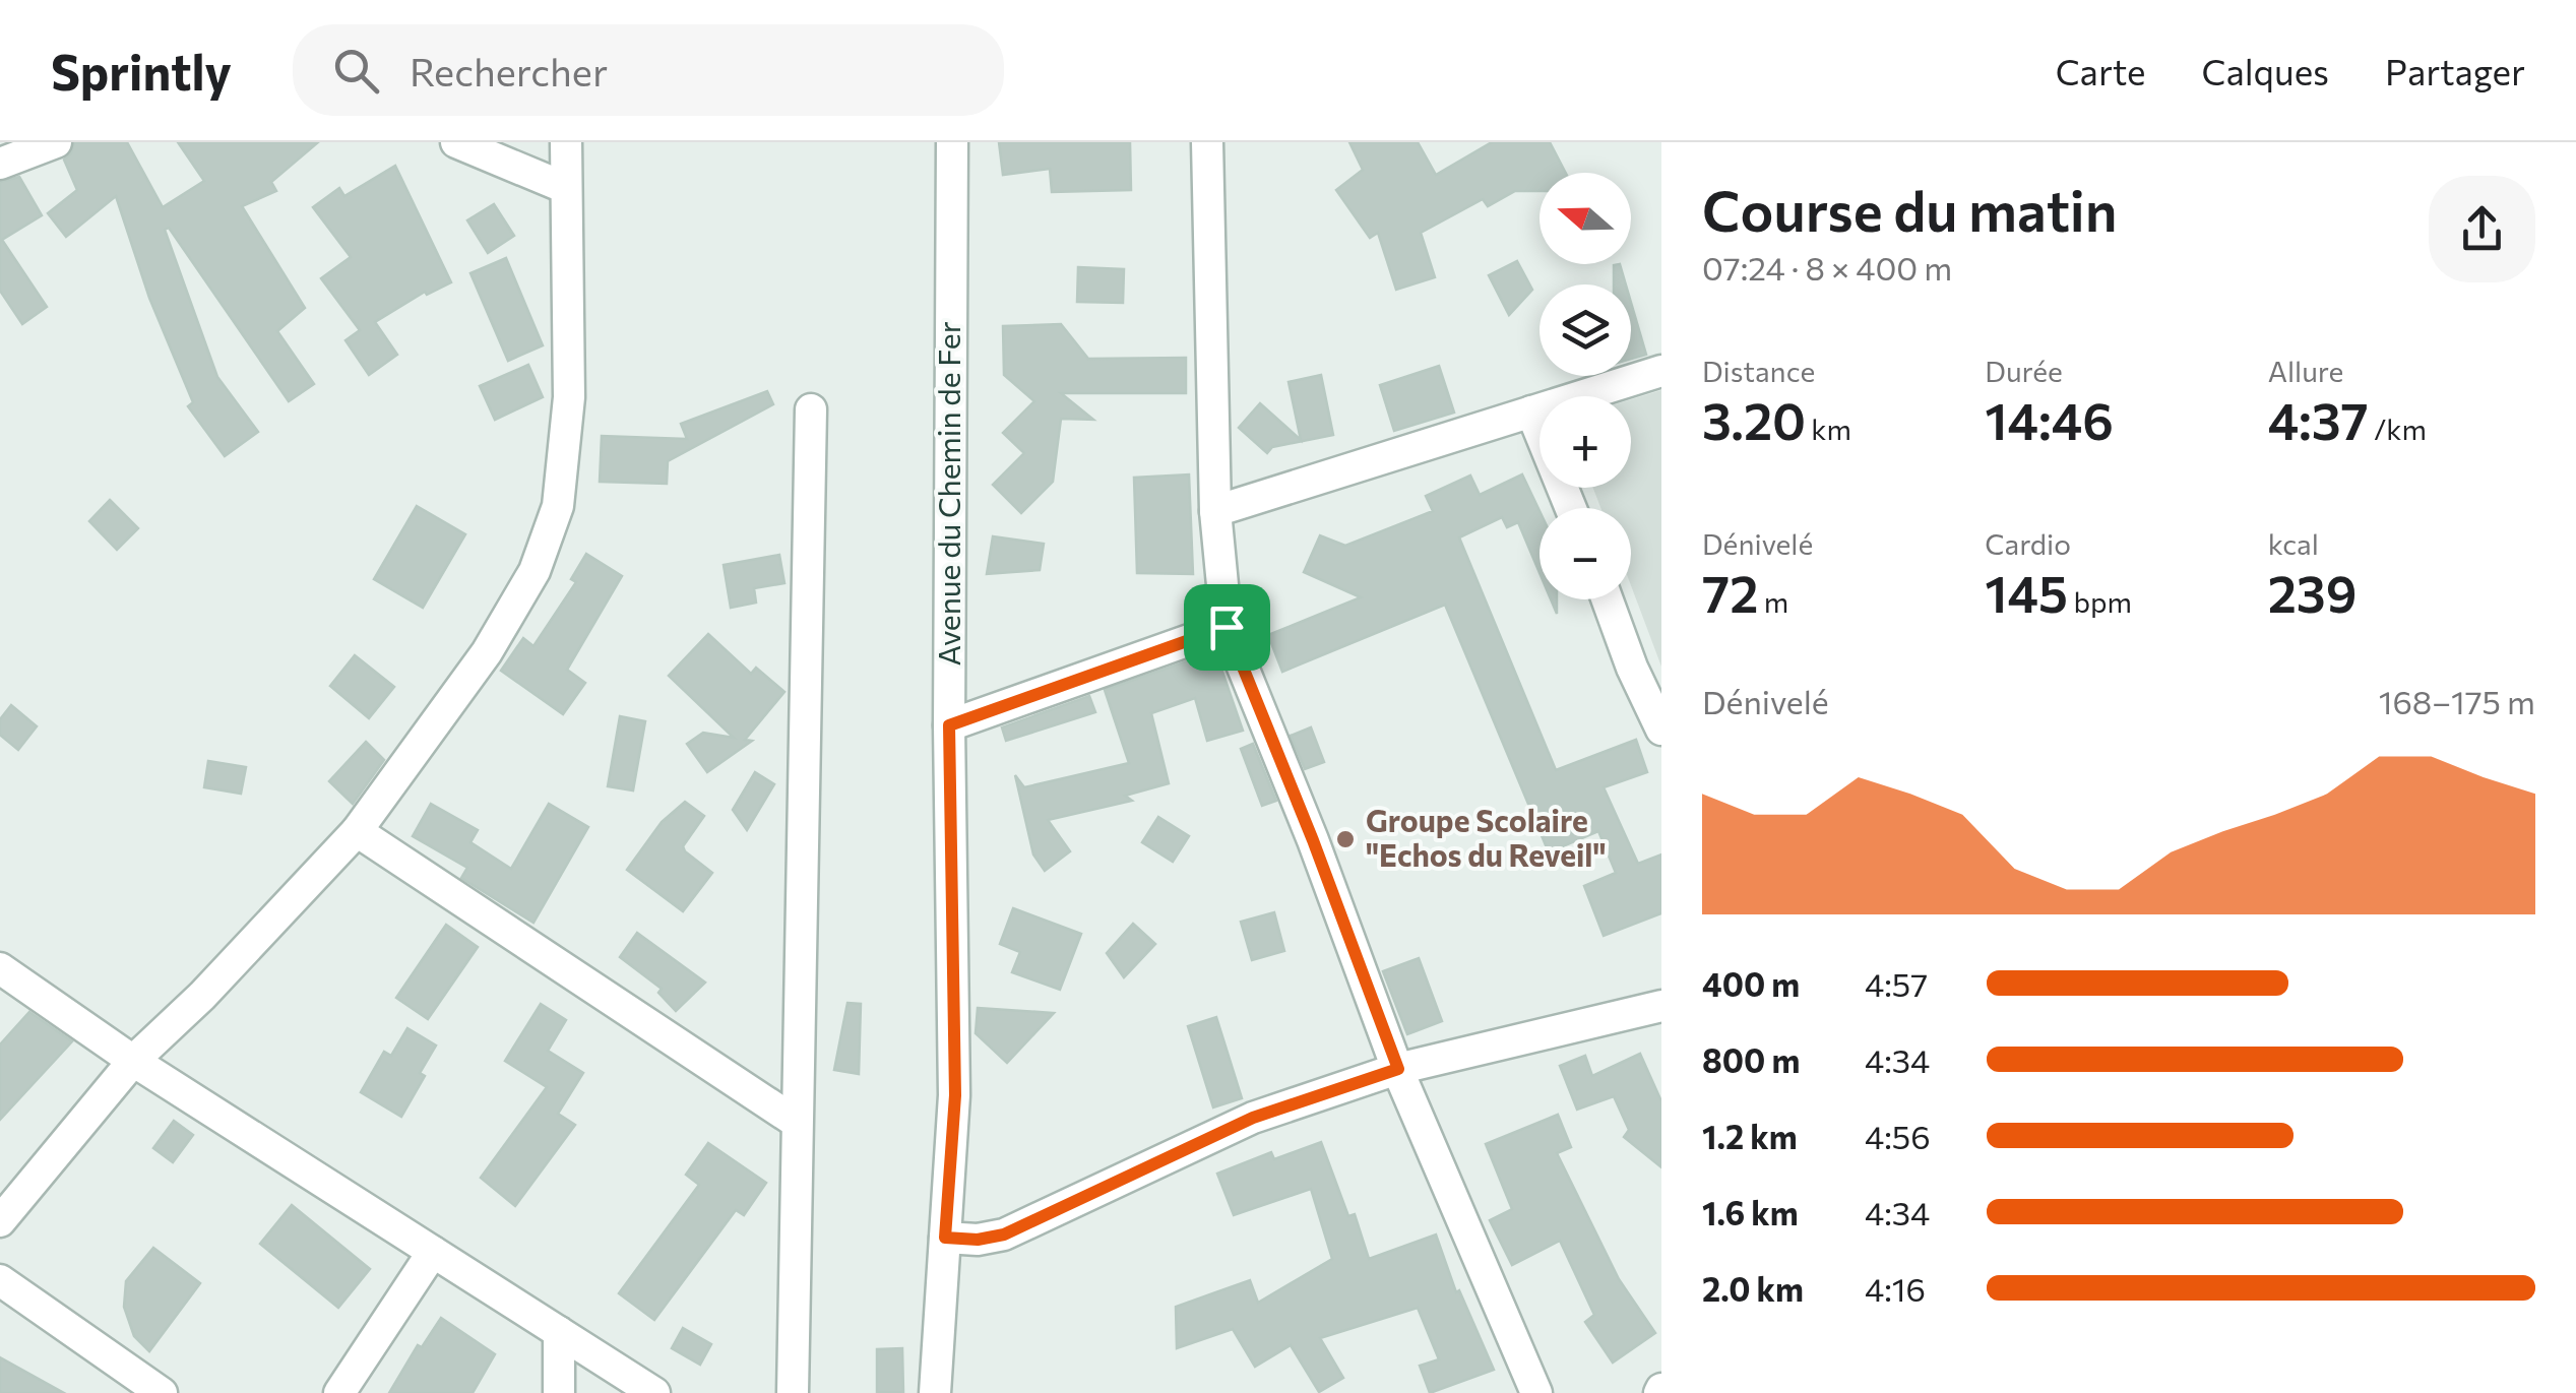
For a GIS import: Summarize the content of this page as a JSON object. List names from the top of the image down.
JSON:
{
  "streets": {
    "street": ["Avenue du Chemin de Fer"]
  },
  "places": ["Groupe Scolaire \"Echos du Reveil\""],
  "north": "left",
  "page": {
    "header": "Sprintly",
    "search": "Rechercher",
    "nav": ["Carte", "Calques", "Partager"],
    "heading": ["Course du matin", "07:24 · 8 × 400 m"],
    "map_buttons": ["+", "−"],
    "stats": [
      ["Distance", "3.20 km"],
      ["Durée", "14:46"],
      ["Allure", "4:37 /km"],
      ["Dénivelé", "72 m"],
      ["Cardio", "145 bpm"],
      ["kcal", "239"]
    ],
    "chart": ["Dénivelé", "168–175 m"],
    "list": [
      {
        "name": "400 m",
        "note": "4:57"
      },
      {
        "name": "800 m",
        "note": "4:34"
      },
      {
        "name": "1.2 km",
        "note": "4:56"
      },
      {
        "name": "1.6 km",
        "note": "4:34"
      },
      {
        "name": "2.0 km",
        "note": "4:16"
      }
    ]
  }
}
